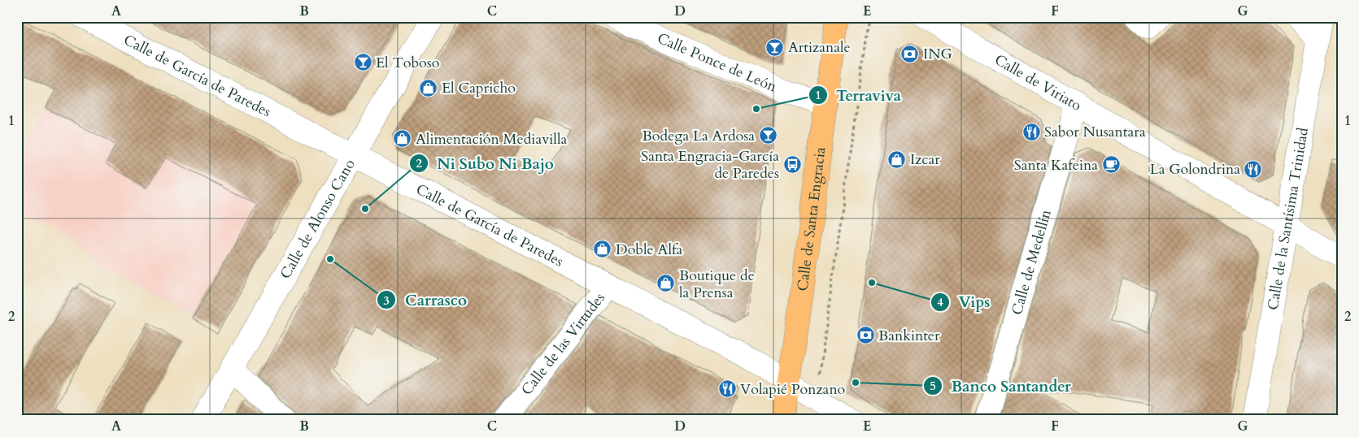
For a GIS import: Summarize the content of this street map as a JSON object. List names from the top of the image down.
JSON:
{
  "streets": {
    "main road": ["Calle de Santa Engracia"],
    "street": [
      "Calle Ponce de León",
      "Calle de García de Paredes",
      "Calle de Viriato",
      "Calle de Alonso Cano",
      "Calle de la Santísima Trinidad",
      "Calle de Medellín",
      "Calle de las Virtudes"
    ]
  },
  "crossings": [
    ["Calle Ponce de León", "Calle de Santa Engracia"],
    ["Calle de García de Paredes", "Calle de Alonso Cano"],
    ["Calle de García de Paredes", "Calle de Santa Engracia"],
    ["Calle de García de Paredes", "Calle de las Virtudes"],
    ["Calle de Viriato", "Calle de la Santísima Trinidad"],
    ["Calle de Viriato", "Calle de Medellín"]
  ],
  "places": {
    "bar": ["Artizanale", "El Toboso", "Bodega La Ardosa"],
    "bank": ["ING", "Bankinter"],
    "shop": [
      "El Capricho",
      "Alimentación Mediavilla",
      "Izcar",
      "Doble Alfa",
      "Boutique de la Prensa"
    ],
    "other": [
      "Terraviva",
      "Ni Subo Ni Bajo",
      "Carrasco",
      "Vips",
      "Banco Santander"
    ],
    "restaurant": ["Sabor Nusantara", "La Golondrina", "Volapié Ponzano"],
    "bus stop": ["Santa Engracia-García de Paredes"],
    "cafe": ["Santa Kafeina"]
  },
  "grid": {
    "columns": [
      "A",
      "B",
      "C",
      "D",
      "E",
      "F",
      "G"
    ],
    "rows": ["1", "2"]
  }
}
